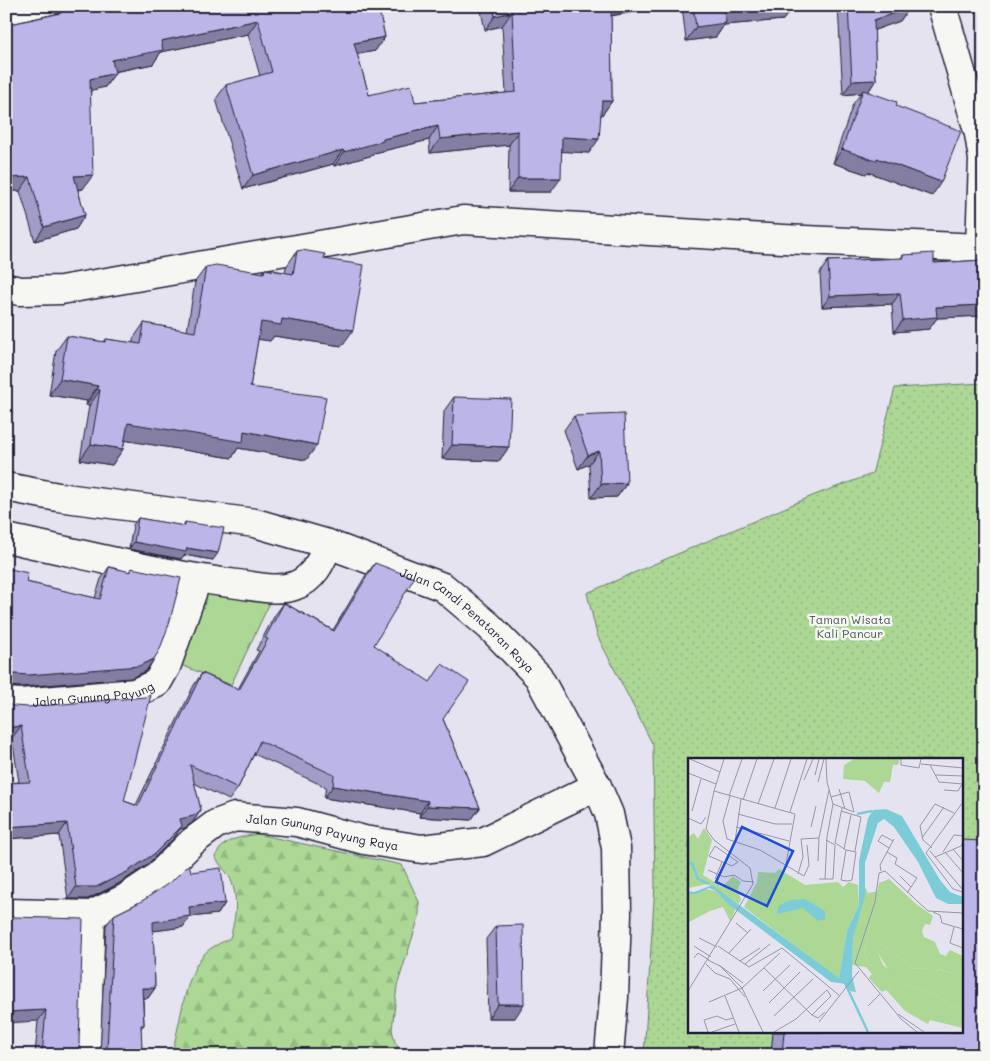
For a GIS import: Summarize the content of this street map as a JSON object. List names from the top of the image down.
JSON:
{
  "streets": {
    "street": ["Jalan Candi Penataran Raya", "Jalan Gunung Payung", "Jalan Gunung Payung Raya"]
  },
  "crossings": [
    ["Jalan Candi Penataran Raya", "Jalan Gunung Payung Raya"]
  ],
  "parks": ["Taman Wisata Kali Pancur"]
}
